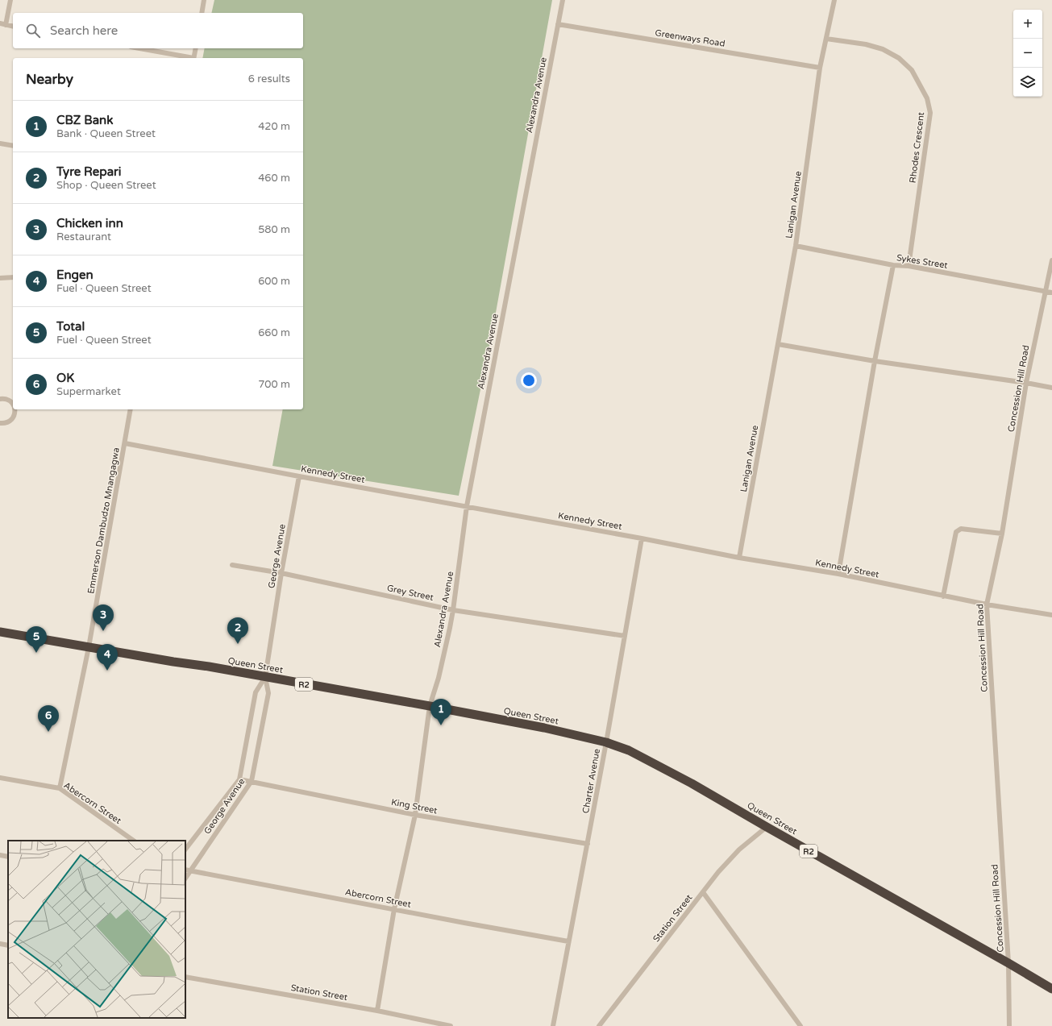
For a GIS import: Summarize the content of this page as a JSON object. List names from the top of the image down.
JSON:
{
  "streets": {
    "highway": ["Queen Street", "R2"],
    "street": [
      "Greenways Road",
      "Alexandra Avenue",
      "Rhodes Crescent",
      "Lanigan Avenue",
      "Sykes Street",
      "Concession Hill Road",
      "Kennedy Street",
      "Emmerson Dambudzo Mnangagwa",
      "George Avenue",
      "Grey Street",
      "Charter Avenue",
      "Abercorn Street",
      "King Street",
      "Station Street"
    ]
  },
  "crossings": [
    ["Greenways Road", "Alexandra Avenue"],
    ["Greenways Road", "Lanigan Avenue"],
    ["Alexandra Avenue", "Kennedy Street"],
    ["Alexandra Avenue", "Grey Street"],
    ["Alexandra Avenue", "Queen Street"],
    ["Alexandra Avenue", "Abercorn Street"],
    ["Alexandra Avenue", "King Street"],
    ["Alexandra Avenue", "Station Street"],
    ["Rhodes Crescent", "Lanigan Avenue"],
    ["Rhodes Crescent", "Sykes Street"],
    ["Lanigan Avenue", "Sykes Street"],
    ["Lanigan Avenue", "Kennedy Street"],
    ["Sykes Street", "Concession Hill Road"],
    ["Concession Hill Road", "Kennedy Street"],
    ["Concession Hill Road", "Queen Street"],
    ["Concession Hill Road", "R2"],
    ["Kennedy Street", "Emmerson Dambudzo Mnangagwa"],
    ["Kennedy Street", "George Avenue"],
    ["Kennedy Street", "Charter Avenue"],
    ["Emmerson Dambudzo Mnangagwa", "Queen Street"],
    ["Emmerson Dambudzo Mnangagwa", "Abercorn Street"],
    ["George Avenue", "Grey Street"],
    ["George Avenue", "Queen Street"],
    ["George Avenue", "Abercorn Street"],
    ["George Avenue", "King Street"],
    ["Grey Street", "Charter Avenue"],
    ["Queen Street", "R2"],
    ["Queen Street", "Charter Avenue"],
    ["Queen Street", "Station Street"],
    ["Charter Avenue", "Abercorn Street"],
    ["Charter Avenue", "King Street"]
  ],
  "page": {
    "map_buttons": ["+", "−"],
    "search": "Search here",
    "heading": ["Nearby", "6 results"],
    "list": [
      {
        "mark": "1",
        "name": "CBZ Bank",
        "note": "Bank · Queen Street",
        "value": "420 m"
      },
      {
        "mark": "2",
        "name": "Tyre Repari",
        "note": "Shop · Queen Street",
        "value": "460 m"
      },
      {
        "mark": "3",
        "name": "Chicken inn",
        "note": "Restaurant",
        "value": "580 m"
      },
      {
        "mark": "4",
        "name": "Engen",
        "note": "Fuel · Queen Street",
        "value": "600 m"
      },
      {
        "mark": "5",
        "name": "Total",
        "note": "Fuel · Queen Street",
        "value": "660 m"
      },
      {
        "mark": "6",
        "name": "OK",
        "note": "Supermarket",
        "value": "700 m"
      }
    ],
    "pins": [
      "3",
      "2",
      "5",
      "4",
      "1",
      "6"
    ]
  }
}
